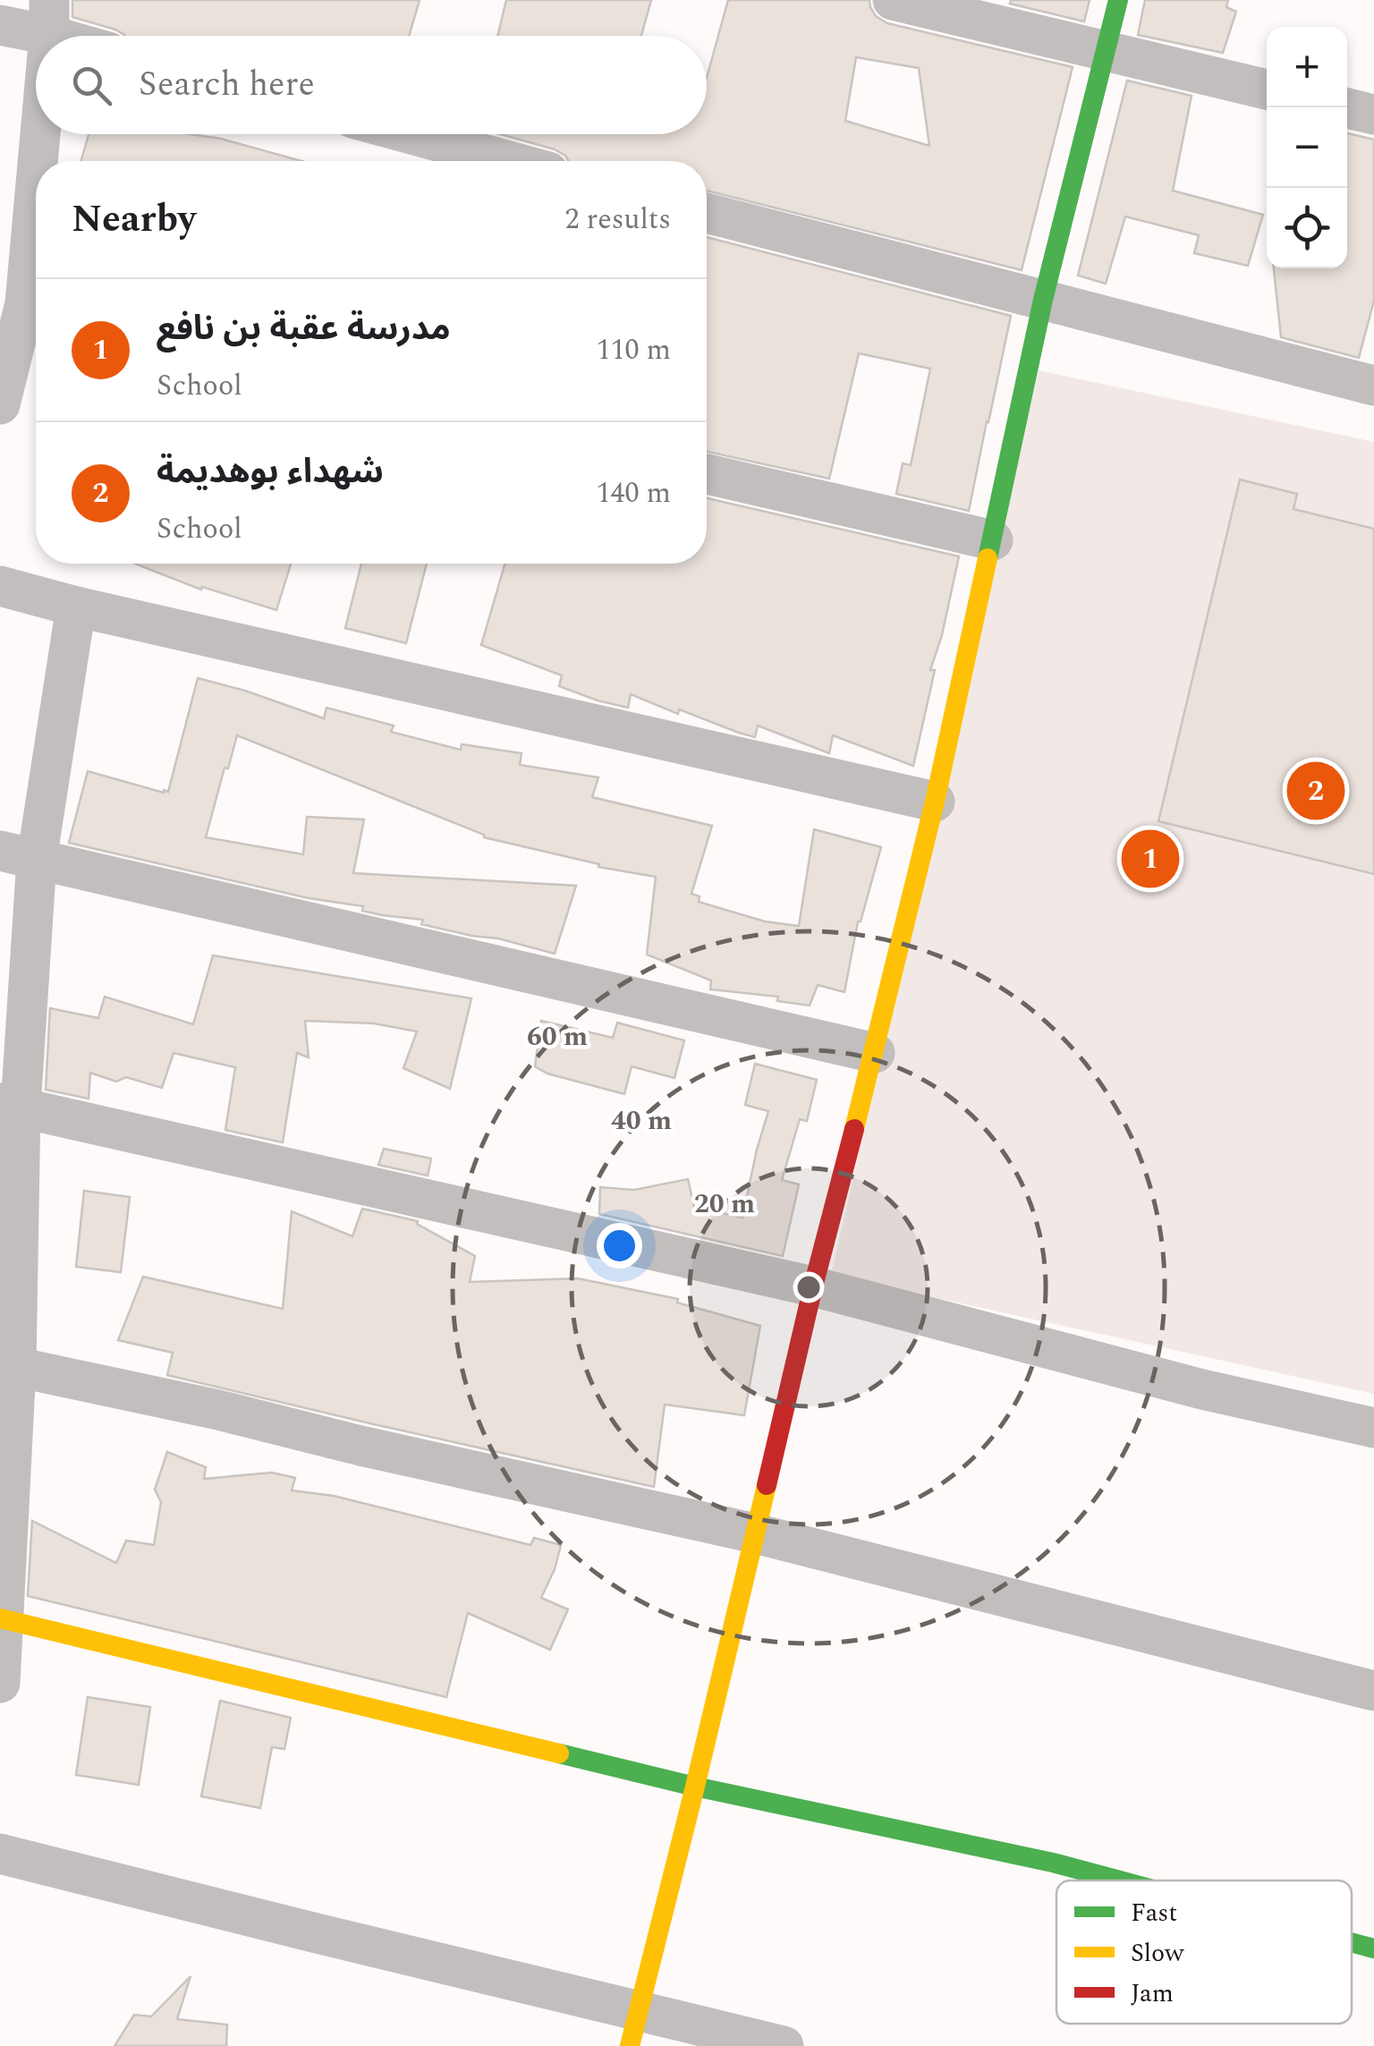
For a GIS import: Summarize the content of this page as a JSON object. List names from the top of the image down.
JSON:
{
  "legend": ["Fast", "Slow", "Jam"],
  "page": {
    "map_buttons": ["+", "−"],
    "search": "Search here",
    "heading": ["Nearby", "2 results"],
    "list": [
      {
        "mark": "1",
        "name": "مدرسة عقبة بن نافع",
        "note": "School",
        "value": "110 m"
      },
      {
        "mark": "2",
        "name": "شهداء بوهديمة",
        "note": "School",
        "value": "140 m"
      }
    ],
    "pins": ["2", "1"]
  },
  "rings": ["60 m", "40 m", "20 m"]
}
